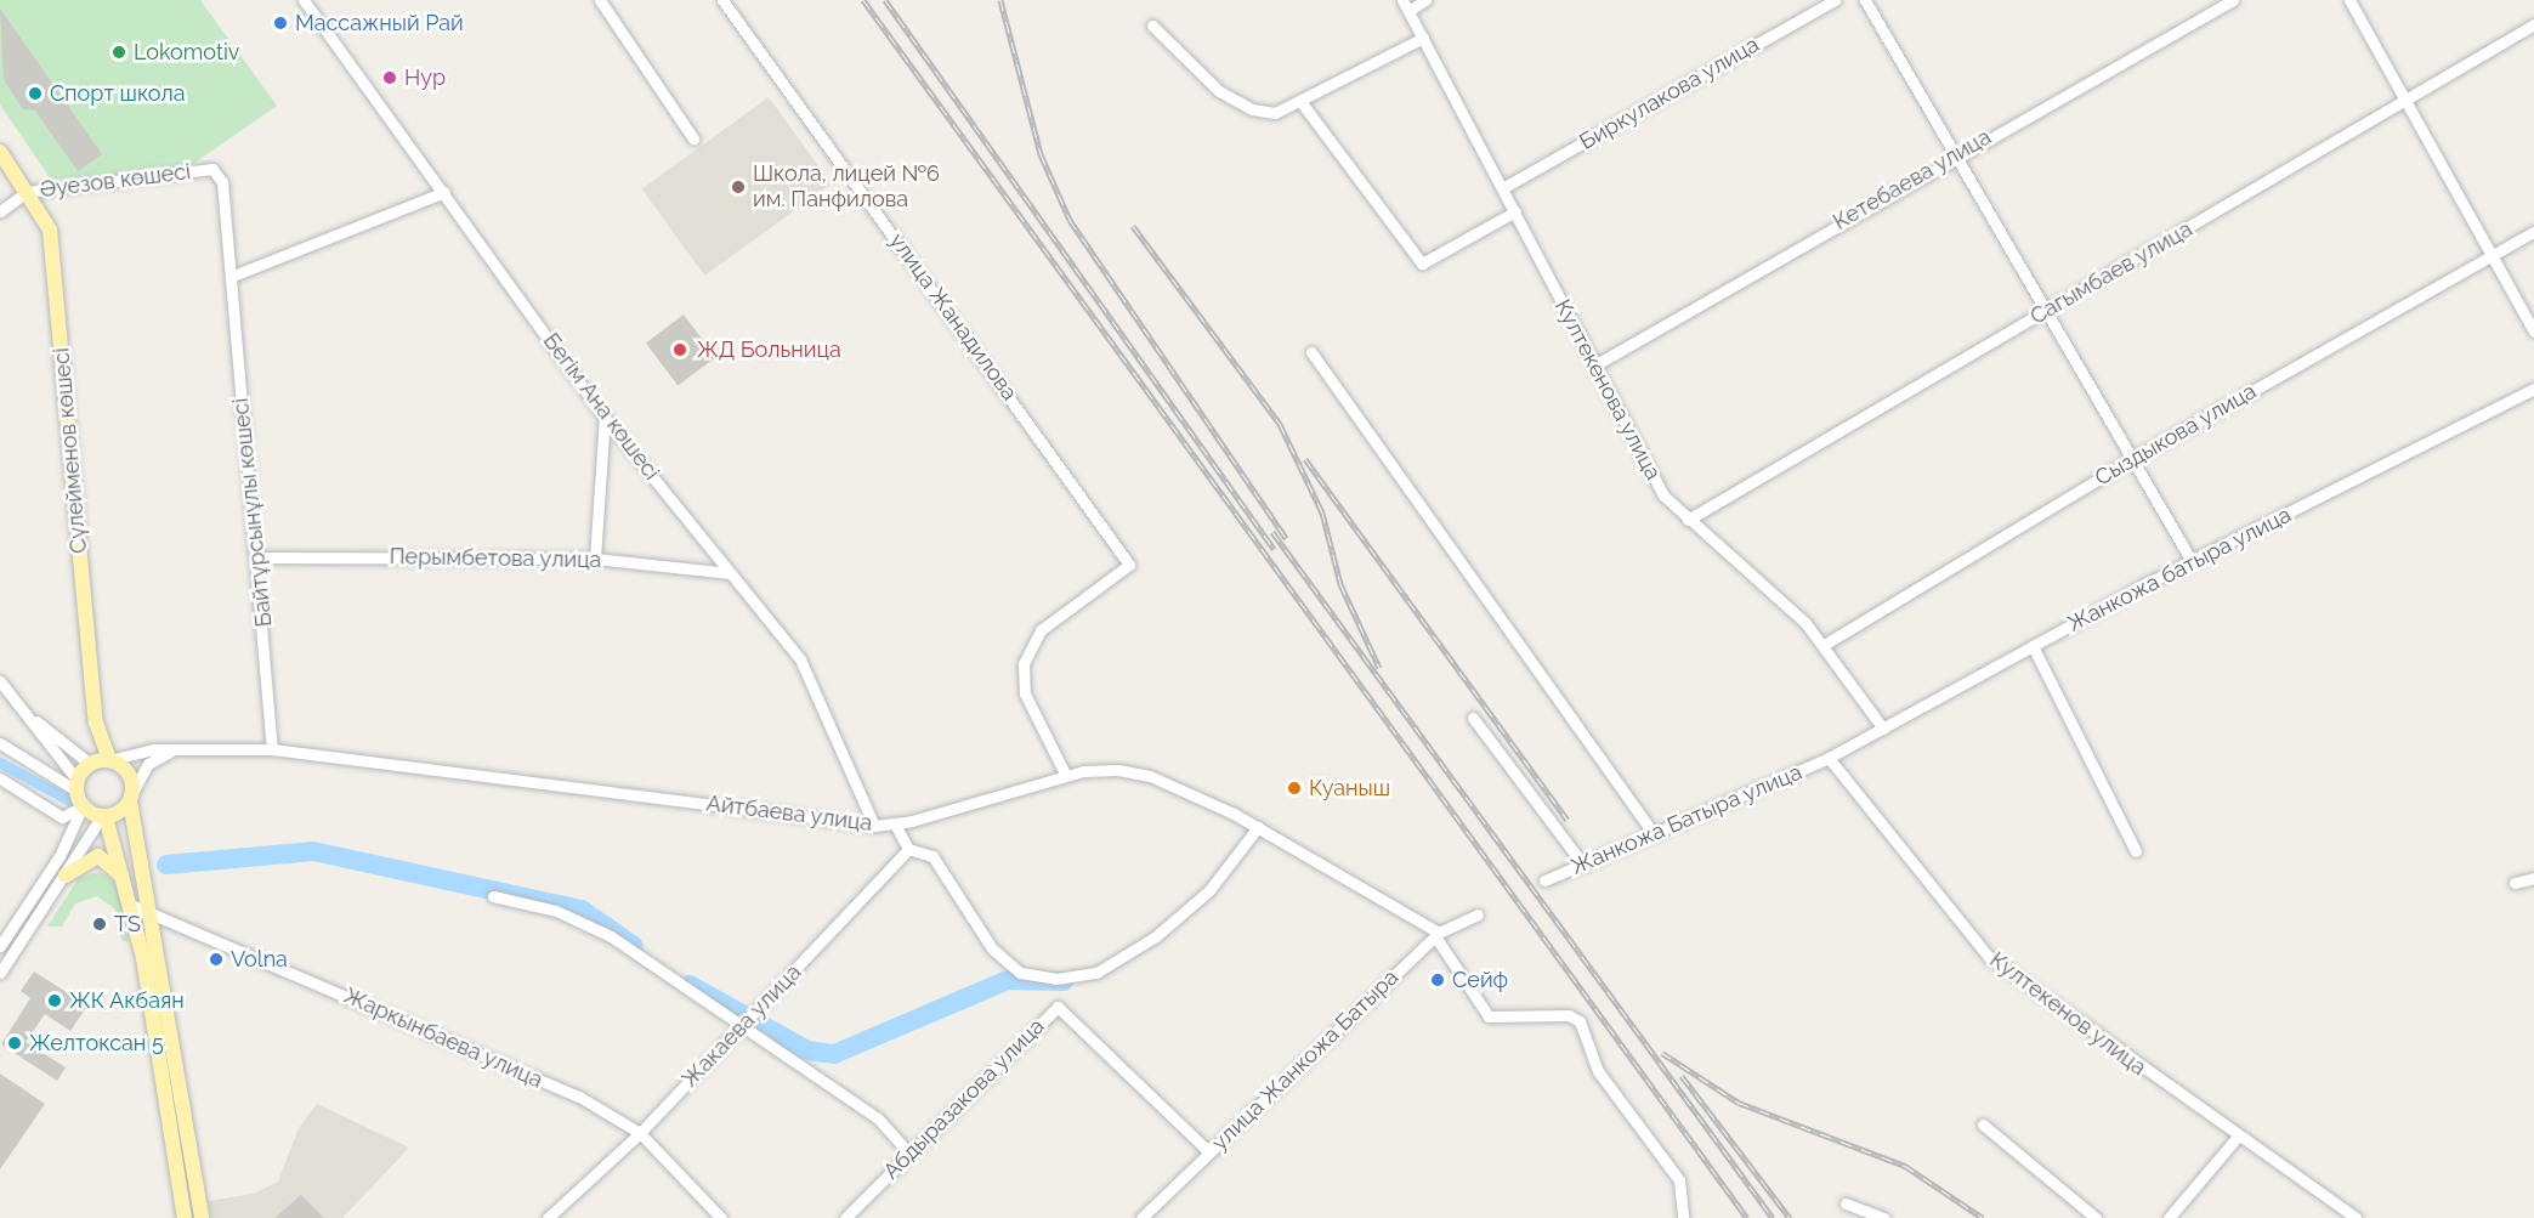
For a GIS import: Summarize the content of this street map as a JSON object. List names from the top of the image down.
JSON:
{
  "streets": {
    "main road": ["Сүлейменов көшесі"],
    "street": [
      "Биркулакова улица",
      "Кетебаева улица",
      "Әуезов көшесі",
      "Сагымбаев улица",
      "улица Жанадилова",
      "Култекенова улица",
      "Бегім Ана көшесі",
      "Сыздыкова улица",
      "Байтұрсынұлы көшесі",
      "Перымбетова улица",
      "Жанкожа батыра улица",
      "Айтбаева улица",
      "Жанкожа Батыра улица",
      "Култекенов улица",
      "Жакаева улица",
      "Жаркынбаева улица",
      "улица Жанкожа Батыра",
      "Абдыразакова улица"
    ]
  },
  "crossings": [
    ["Биркулакова улица", "Култекенова улица"],
    ["Кетебаева улица", "Култекенова улица"],
    ["Әуезов көшесі", "Сүлейменов көшесі"],
    ["Әуезов көшесі", "Байтұрсынұлы көшесі"],
    ["Сагымбаев улица", "Култекенова улица"],
    ["улица Жанадилова", "Айтбаева улица"],
    ["Култекенова улица", "Сыздыкова улица"],
    ["Култекенова улица", "Жанкожа батыра улица"],
    ["Бегім Ана көшесі", "Перымбетова улица"],
    ["Бегім Ана көшесі", "Айтбаева улица"],
    ["Сүлейменов көшесі", "Айтбаева улица"],
    ["Байтұрсынұлы көшесі", "Перымбетова улица"],
    ["Байтұрсынұлы көшесі", "Айтбаева улица"],
    ["Жанкожа батыра улица", "Жанкожа Батыра улица"],
    ["Жанкожа батыра улица", "Култекенов улица"],
    ["Айтбаева улица", "улица Жанкожа Батыра"],
    ["Жанкожа Батыра улица", "Култекенов улица"],
    ["Жакаева улица", "Жаркынбаева улица"],
    ["улица Жанкожа Батыра", "Абдыразакова улица"]
  ],
  "places": [
    "Массажный Рай",
    "Lokomotiv",
    "Нур",
    "Спорт школа",
    "Школа, лицей №6 им. Панфилова",
    "ЖД Больница",
    "Куаныш",
    "TS",
    "Volna",
    "Сейф",
    "ЖК Акбаян",
    "Желтоксан 5"
  ]
}
